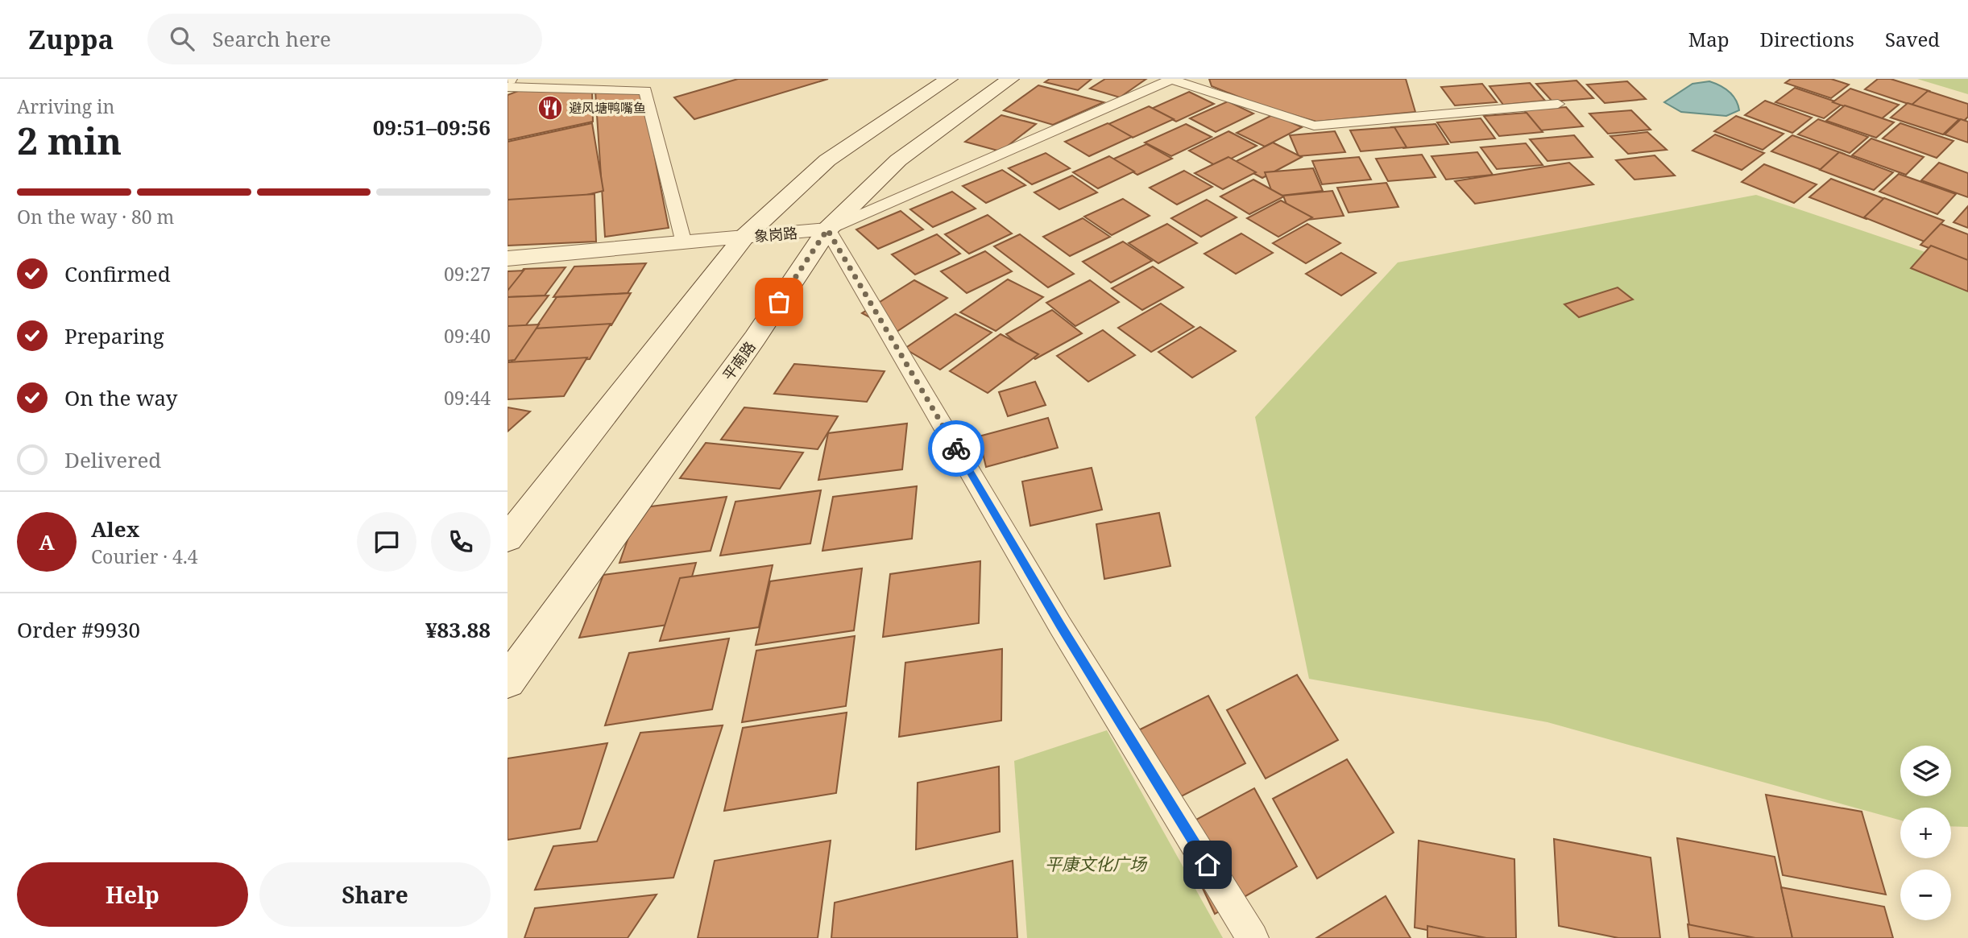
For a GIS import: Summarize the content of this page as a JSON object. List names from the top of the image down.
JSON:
{
  "streets": {
    "main road": ["象岗路", "平南路"]
  },
  "crossings": [
    ["象岗路", "平南路"]
  ],
  "parks": ["平康文化广场"],
  "places": {
    "restaurant": ["避风塘鸭嘴鱼"]
  },
  "page": {
    "header": "Zuppa",
    "search": "Search here",
    "nav": ["Map", "Directions", "Saved"],
    "heading": ["2 min", "Arriving in", "09:51–09:56"],
    "panel": [
      "Alex",
      "Courier · 4.4",
      "Order #9930",
      "¥83.88"
    ],
    "bar": "On the way · 80 m",
    "list": [
      ["Confirmed", "09:27"],
      ["Preparing", "09:40"],
      ["On the way", "09:44"],
      "Delivered"
    ],
    "round": "A",
    "map_buttons": ["+", "−"],
    "buttons": ["Help", "Share"]
  }
}
